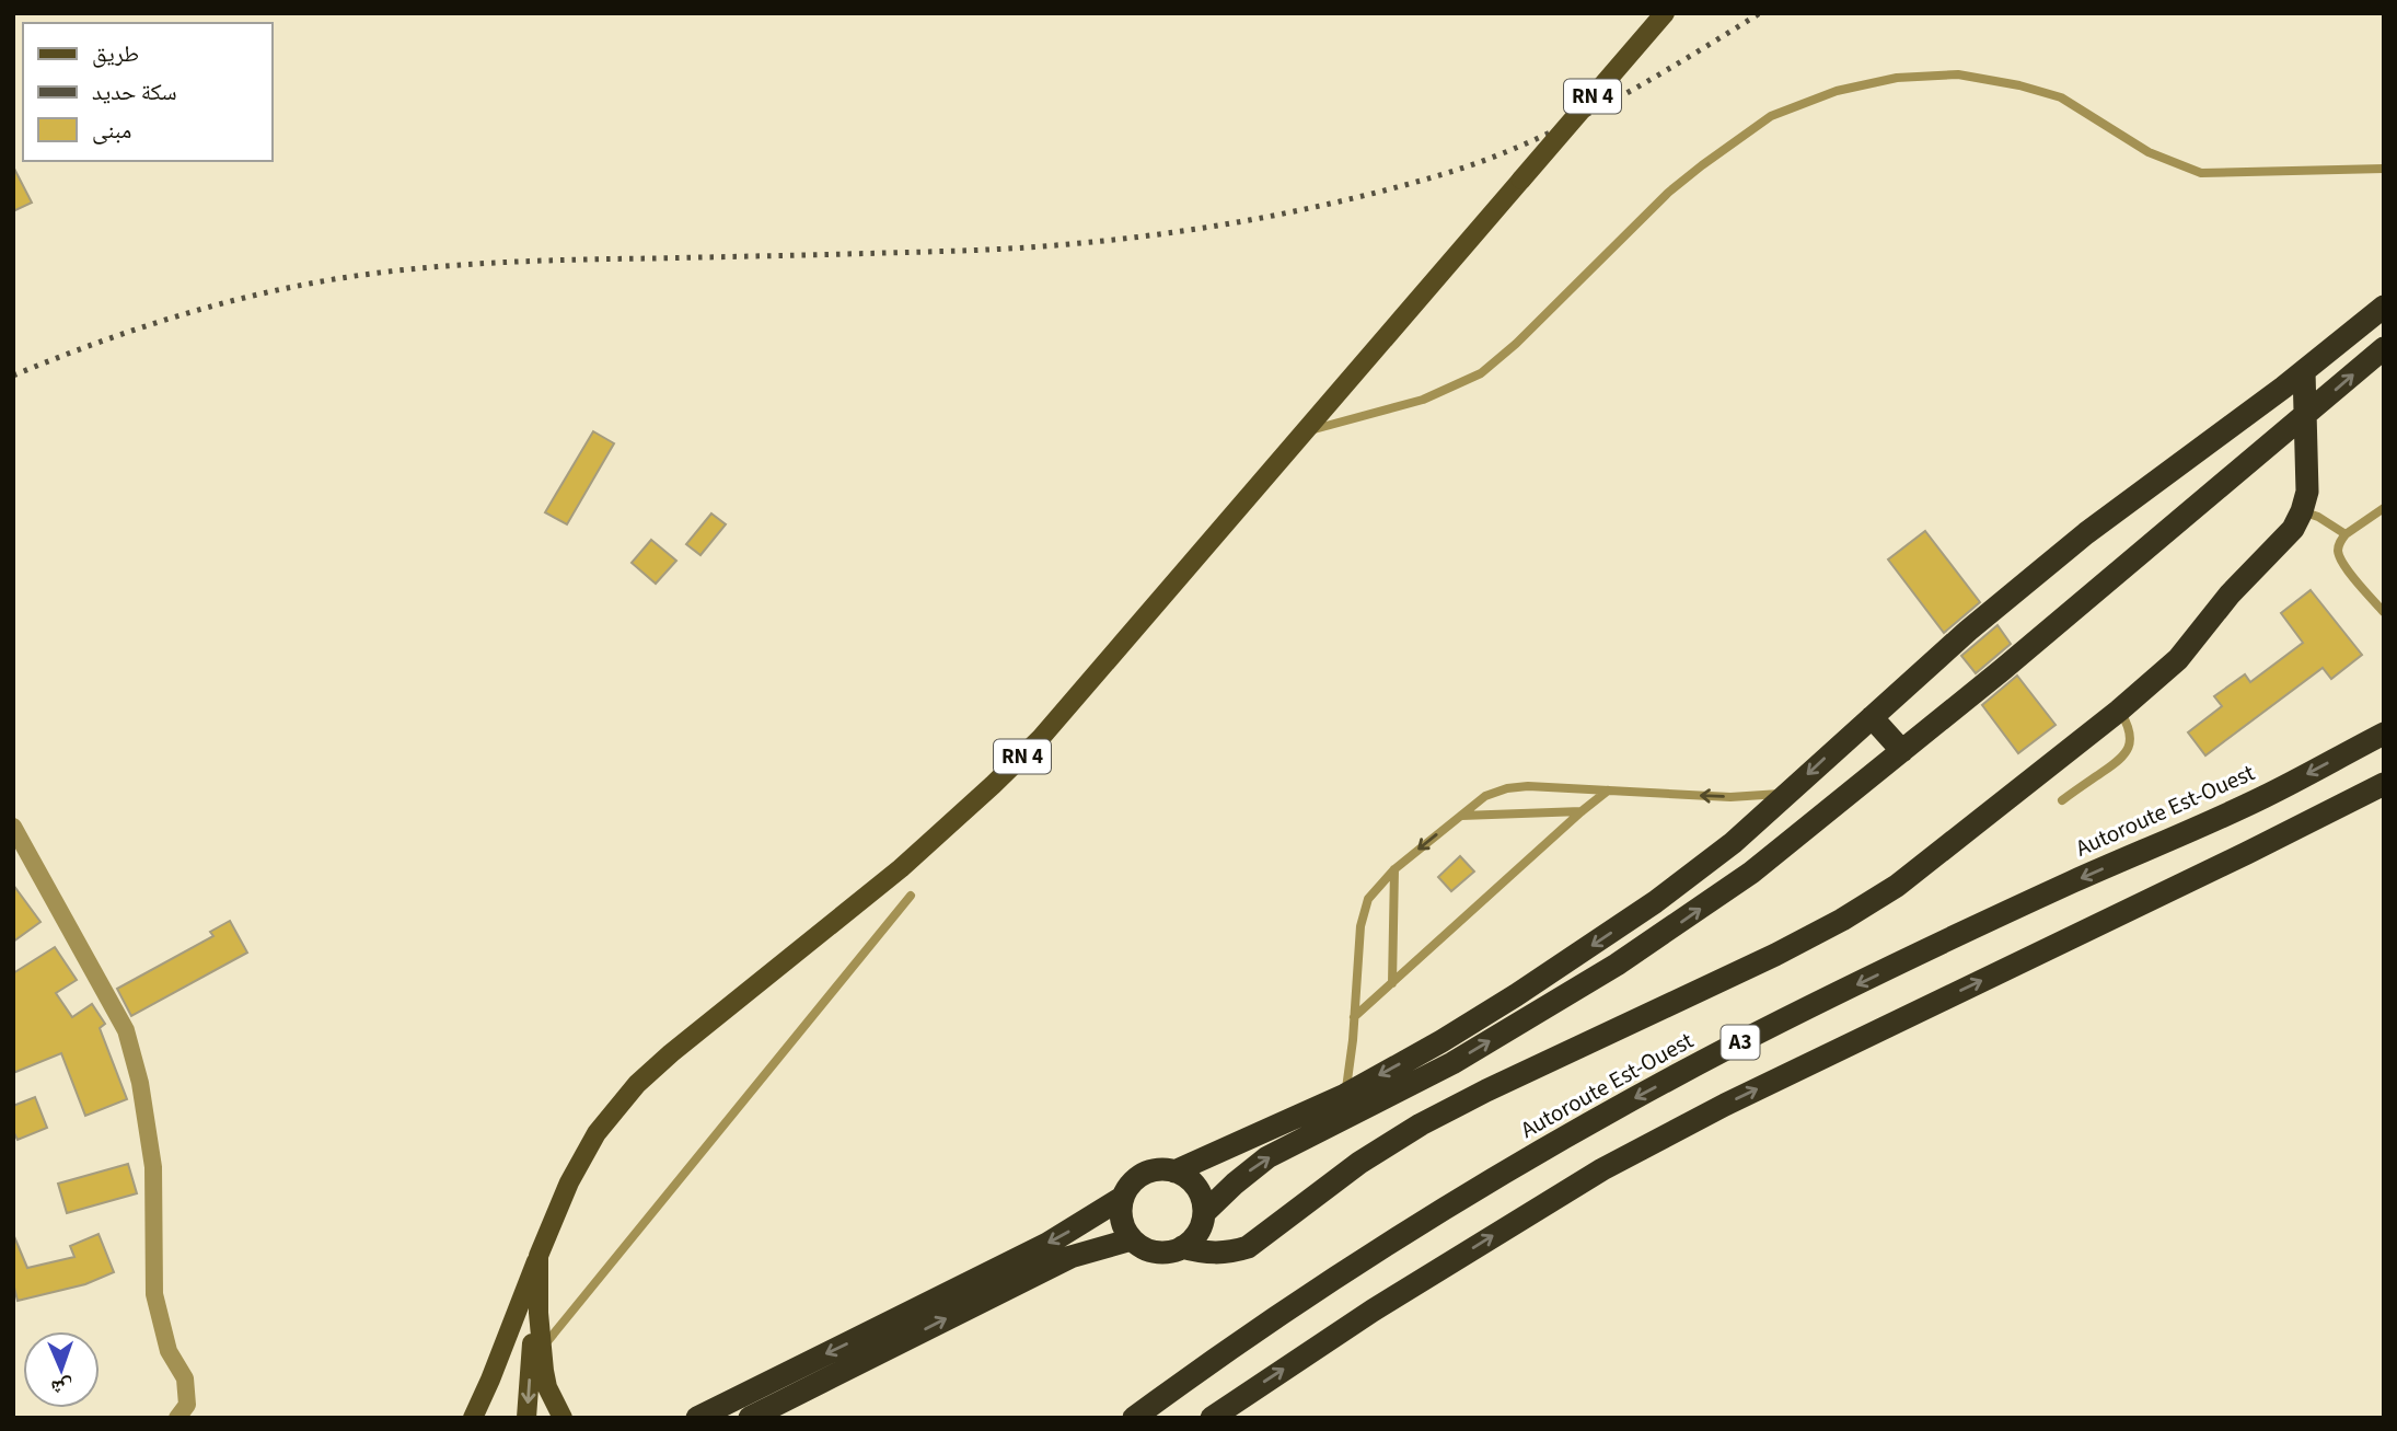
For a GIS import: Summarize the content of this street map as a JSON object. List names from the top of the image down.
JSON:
{
  "streets": {
    "highway": ["Autoroute Est-Ouest", "A3"],
    "main road": ["RN 4"]
  },
  "legend": ["طريق", "سكة حديد", "مبنى"],
  "north": "bottom"
}
